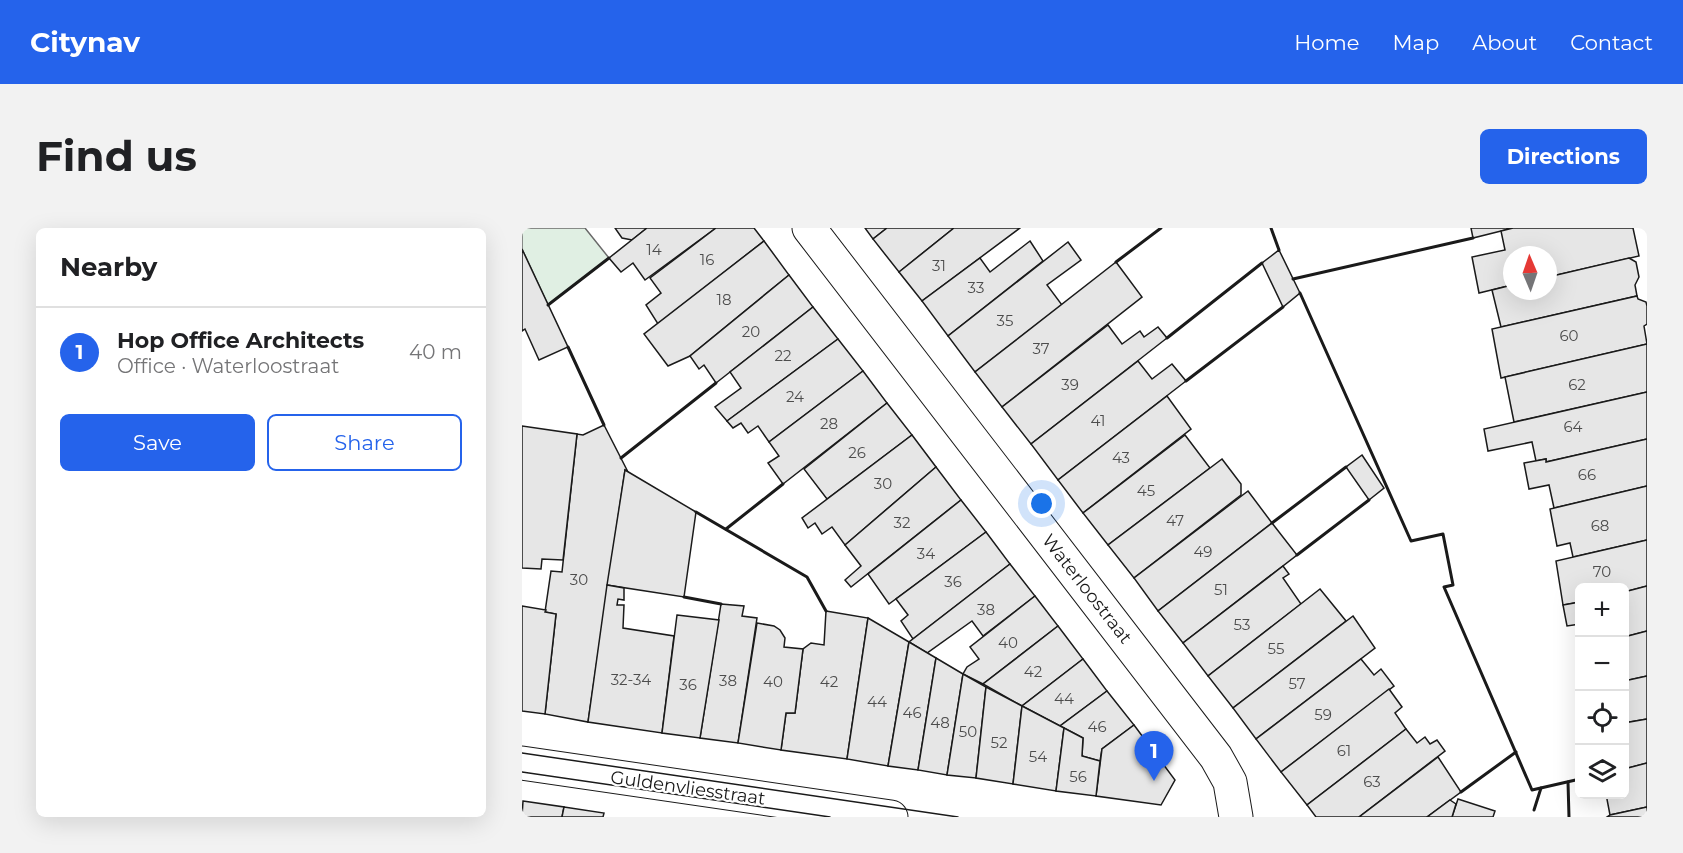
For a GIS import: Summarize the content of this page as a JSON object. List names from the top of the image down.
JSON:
{
  "streets": {
    "street": ["Waterloostraat", "Guldenvliesstraat"]
  },
  "house_numbers": [
    "14",
    "16",
    "31",
    "33",
    "18",
    "35",
    "20",
    "60",
    "37",
    "22",
    "39",
    "62",
    "24",
    "41",
    "28",
    "64",
    "26",
    "43",
    "66",
    "30",
    "45",
    "47",
    "32",
    "68",
    "49",
    "34",
    "70",
    "30",
    "36",
    "51",
    "38",
    "53",
    "40",
    "55",
    "42",
    "32-34",
    "38",
    "40",
    "42",
    "57",
    "36",
    "44",
    "44",
    "46",
    "59",
    "48",
    "46",
    "50",
    "52",
    "61",
    "54",
    "56",
    "63"
  ],
  "north": "top",
  "page": {
    "header": "Citynav",
    "nav": [
      "Home",
      "Map",
      "About",
      "Contact"
    ],
    "buttons": [
      "Directions",
      ["Save", "Share"]
    ],
    "title": "Find us",
    "heading": "Nearby",
    "list": [
      {
        "mark": "1",
        "name": "Hop Office Architects",
        "note": "Office · Waterloostraat",
        "value": "40 m"
      }
    ],
    "map_buttons": ["+", "−"],
    "pins": "1"
  }
}
